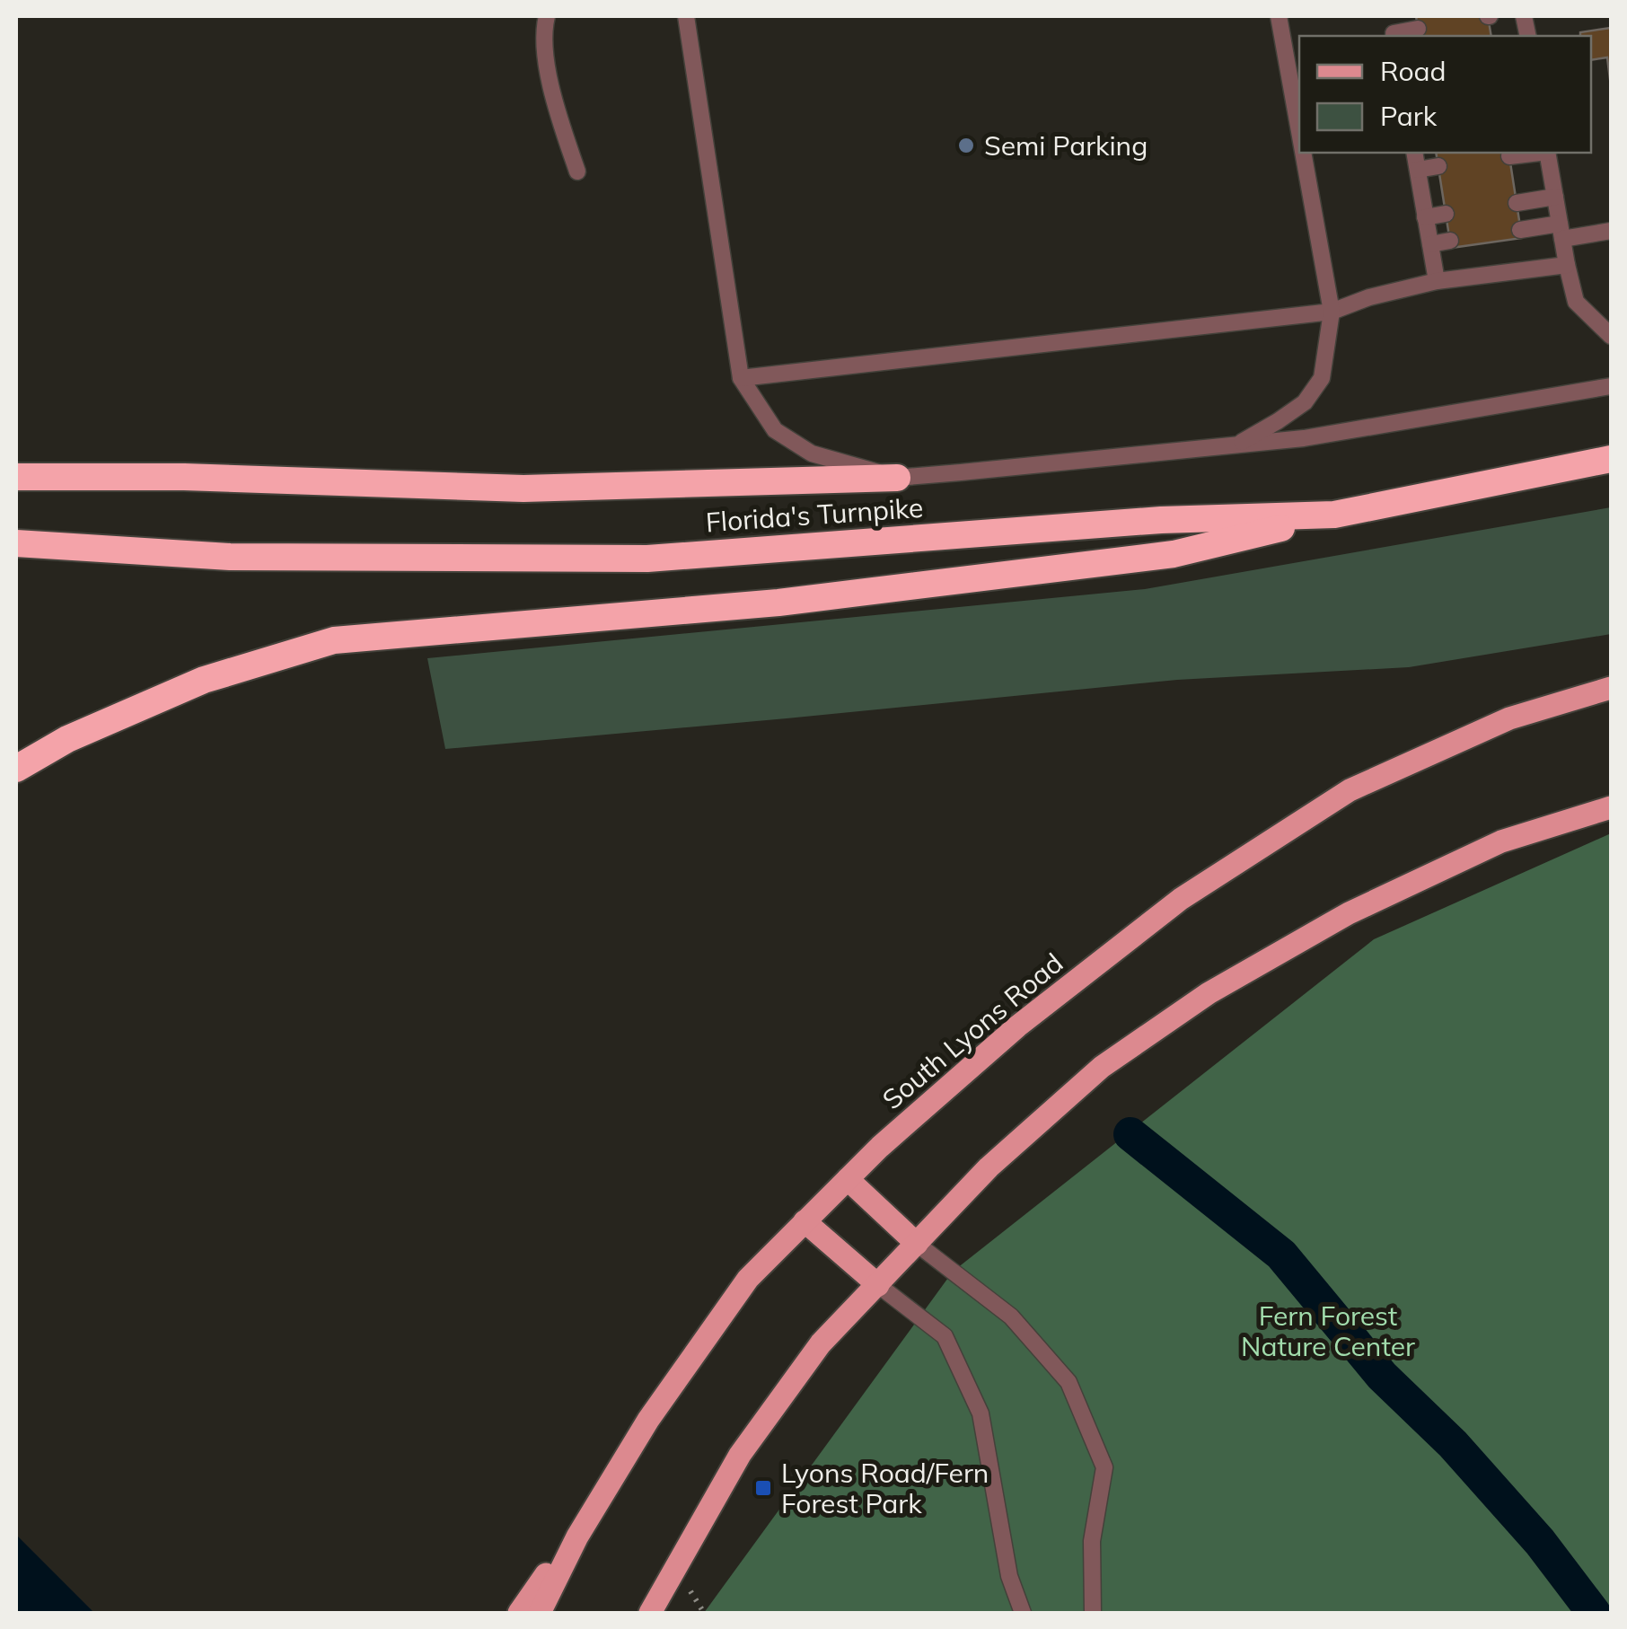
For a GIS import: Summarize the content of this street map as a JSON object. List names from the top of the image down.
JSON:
{
  "streets": {
    "highway": ["Florida's Turnpike"],
    "main road": ["South Lyons Road"]
  },
  "parks": ["Fern Forest Nature Center"],
  "places": {
    "other": ["Semi Parking"],
    "transit": ["Lyons Road/Fern Forest Park"]
  },
  "legend": ["Road", "Park"]
}
